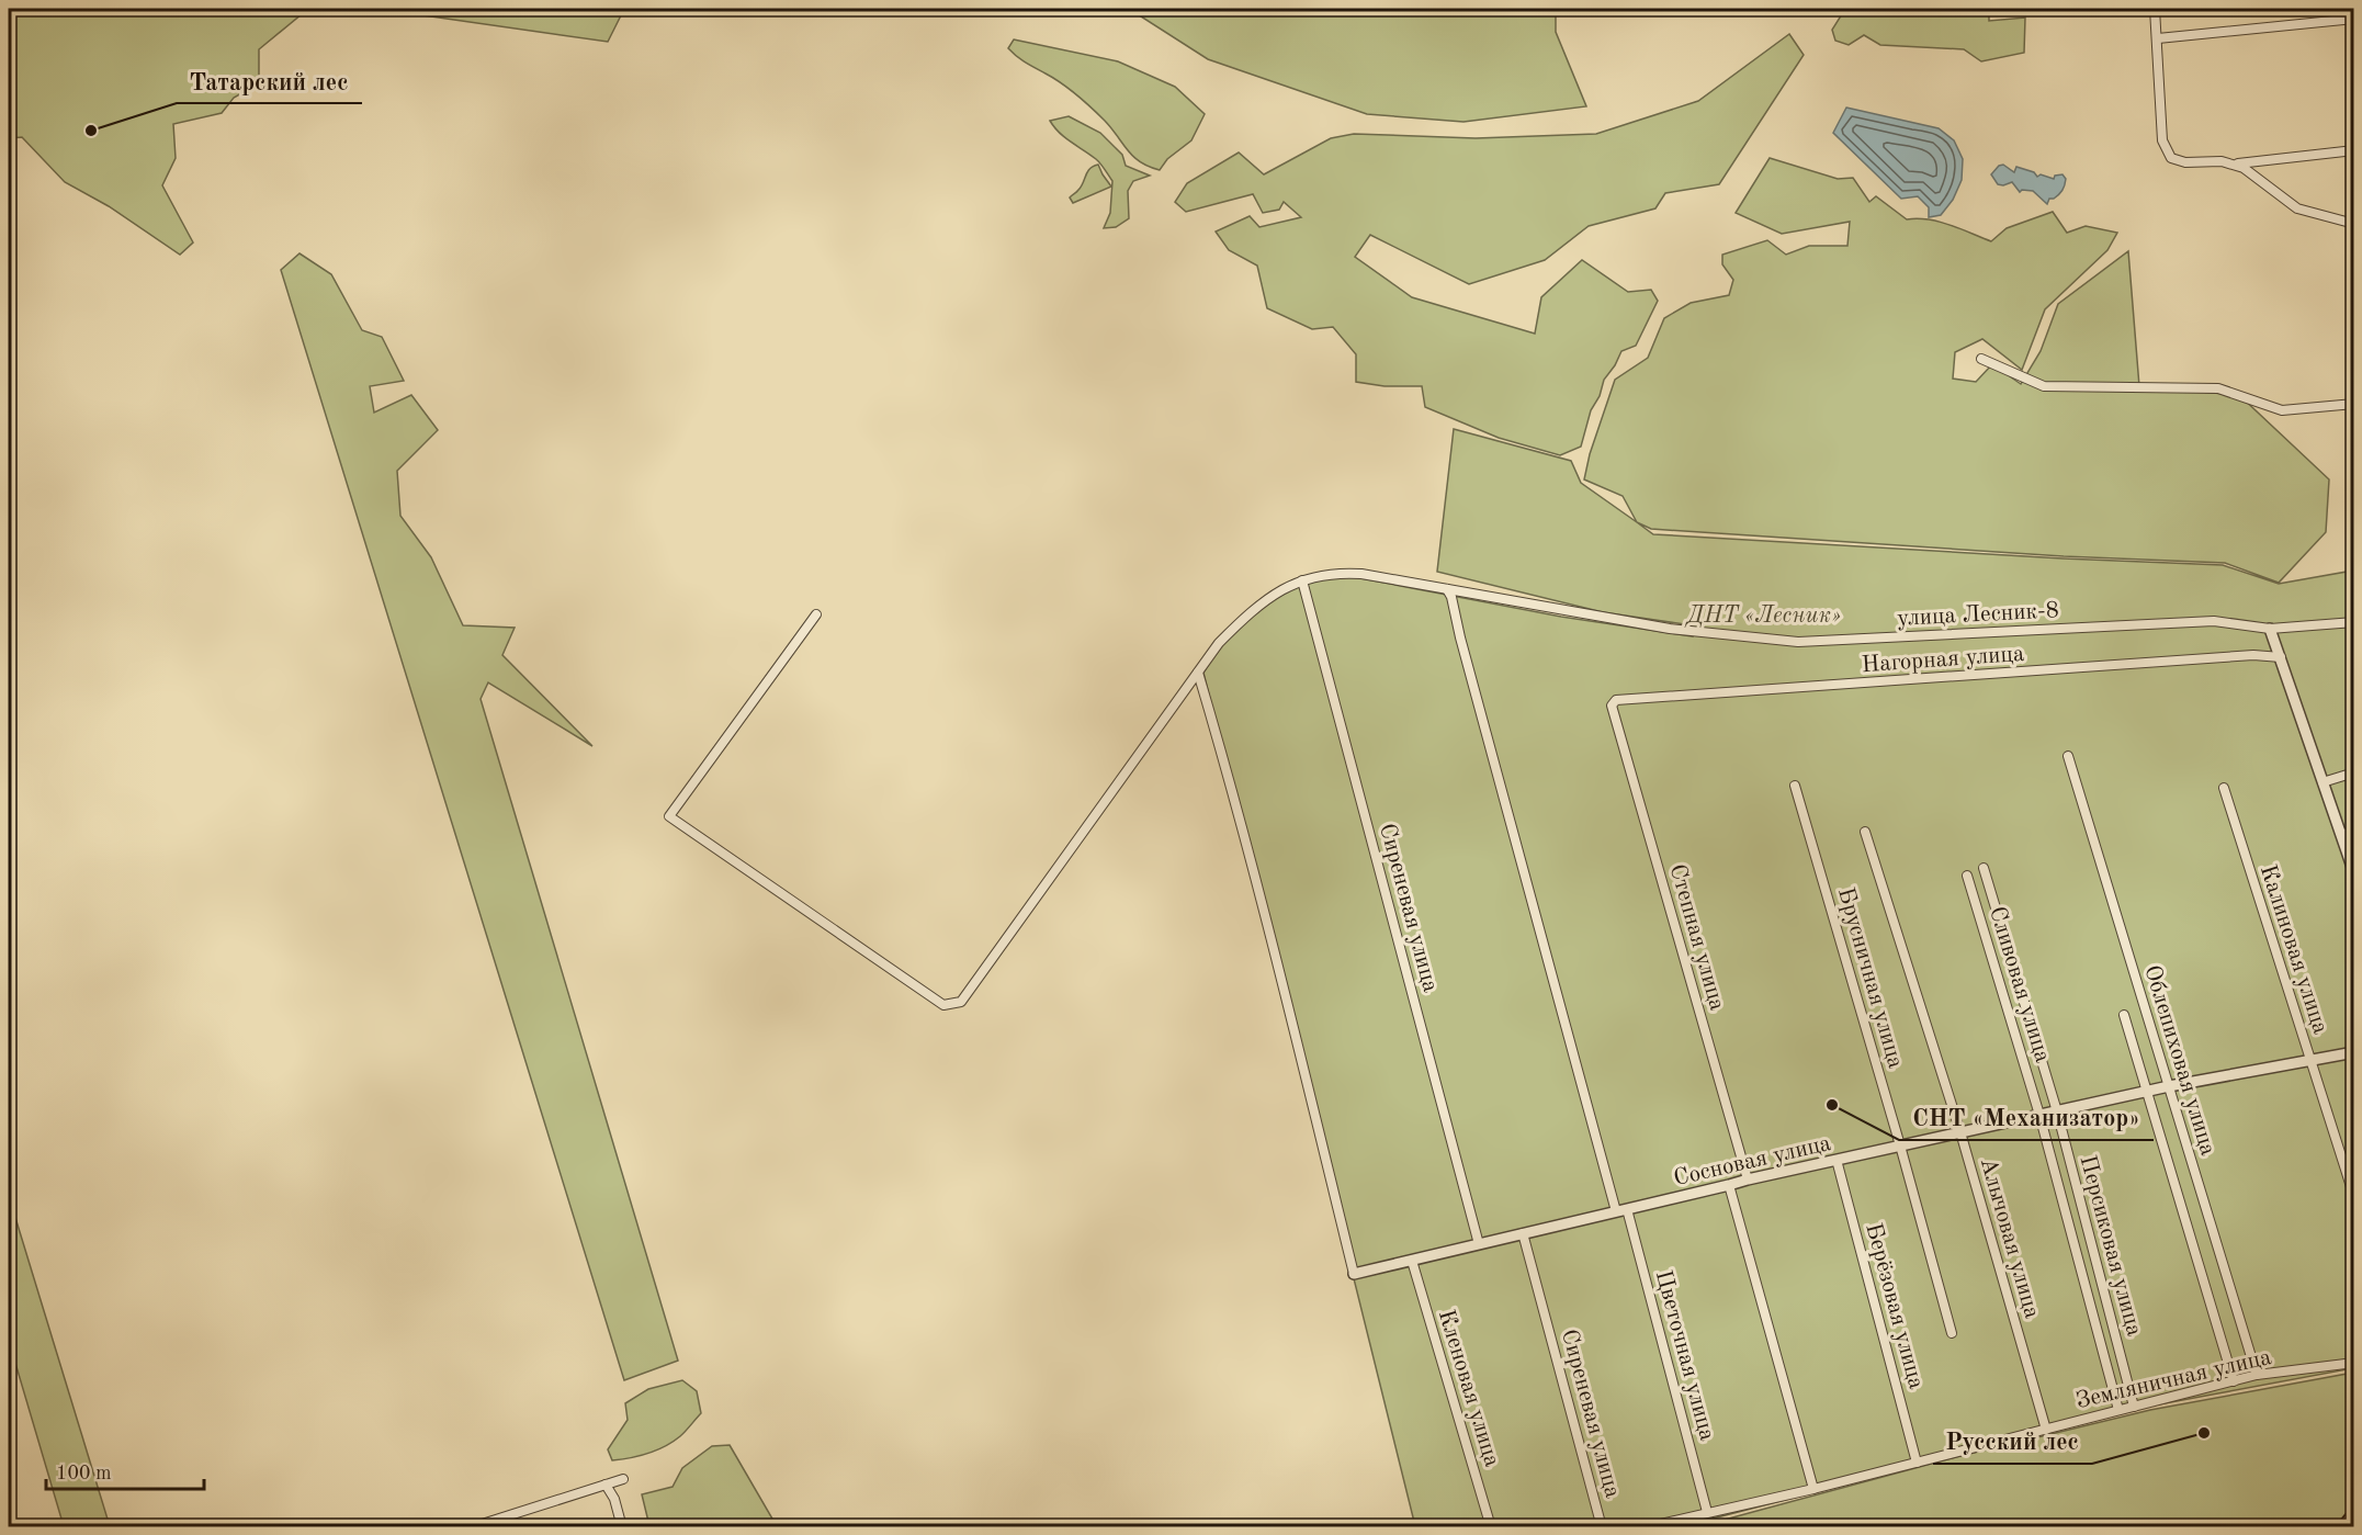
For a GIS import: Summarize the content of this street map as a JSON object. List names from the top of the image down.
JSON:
{
  "streets": {
    "street": [
      "улица Лесник-8",
      "Нагорная улица",
      "Сиреневая улица",
      "Степная улица",
      "Калиновая улица",
      "Брусничная улица",
      "Сливовая улица",
      "Облепиховая улица",
      "Сосновая улица",
      "Алычовая улица",
      "Персиковая улица",
      "Берёзовая улица",
      "Цветочная улица",
      "Земляничная улица",
      "Кленовая улица"
    ]
  },
  "crossings": [
    ["улица Лесник-8", "Сиреневая улица"],
    ["улица Лесник-8", "Цветочная улица"],
    ["Нагорная улица", "Степная улица"],
    ["Сиреневая улица", "Сосновая улица"],
    ["Степная улица", "Сосновая улица"],
    ["Калиновая улица", "Сосновая улица"],
    ["Брусничная улица", "Сосновая улица"],
    ["Сливовая улица", "Сосновая улица"],
    ["Сливовая улица", "Земляничная улица"],
    ["Облепиховая улица", "Сосновая улица"],
    ["Облепиховая улица", "Земляничная улица"],
    ["Сосновая улица", "Алычовая улица"],
    ["Сосновая улица", "Персиковая улица"],
    ["Сосновая улица", "Берёзовая улица"],
    ["Сосновая улица", "Цветочная улица"],
    ["Сосновая улица", "Кленовая улица"],
    ["Алычовая улица", "Земляничная улица"],
    ["Персиковая улица", "Земляничная улица"],
    ["Берёзовая улица", "Земляничная улица"],
    ["Цветочная улица", "Земляничная улица"]
  ],
  "parks": ["ДНТ «Лесник»"],
  "places": ["Татарский лес", "СНТ «Механизатор»", "Русский лес"],
  "scale_bar": "100 m"
}
